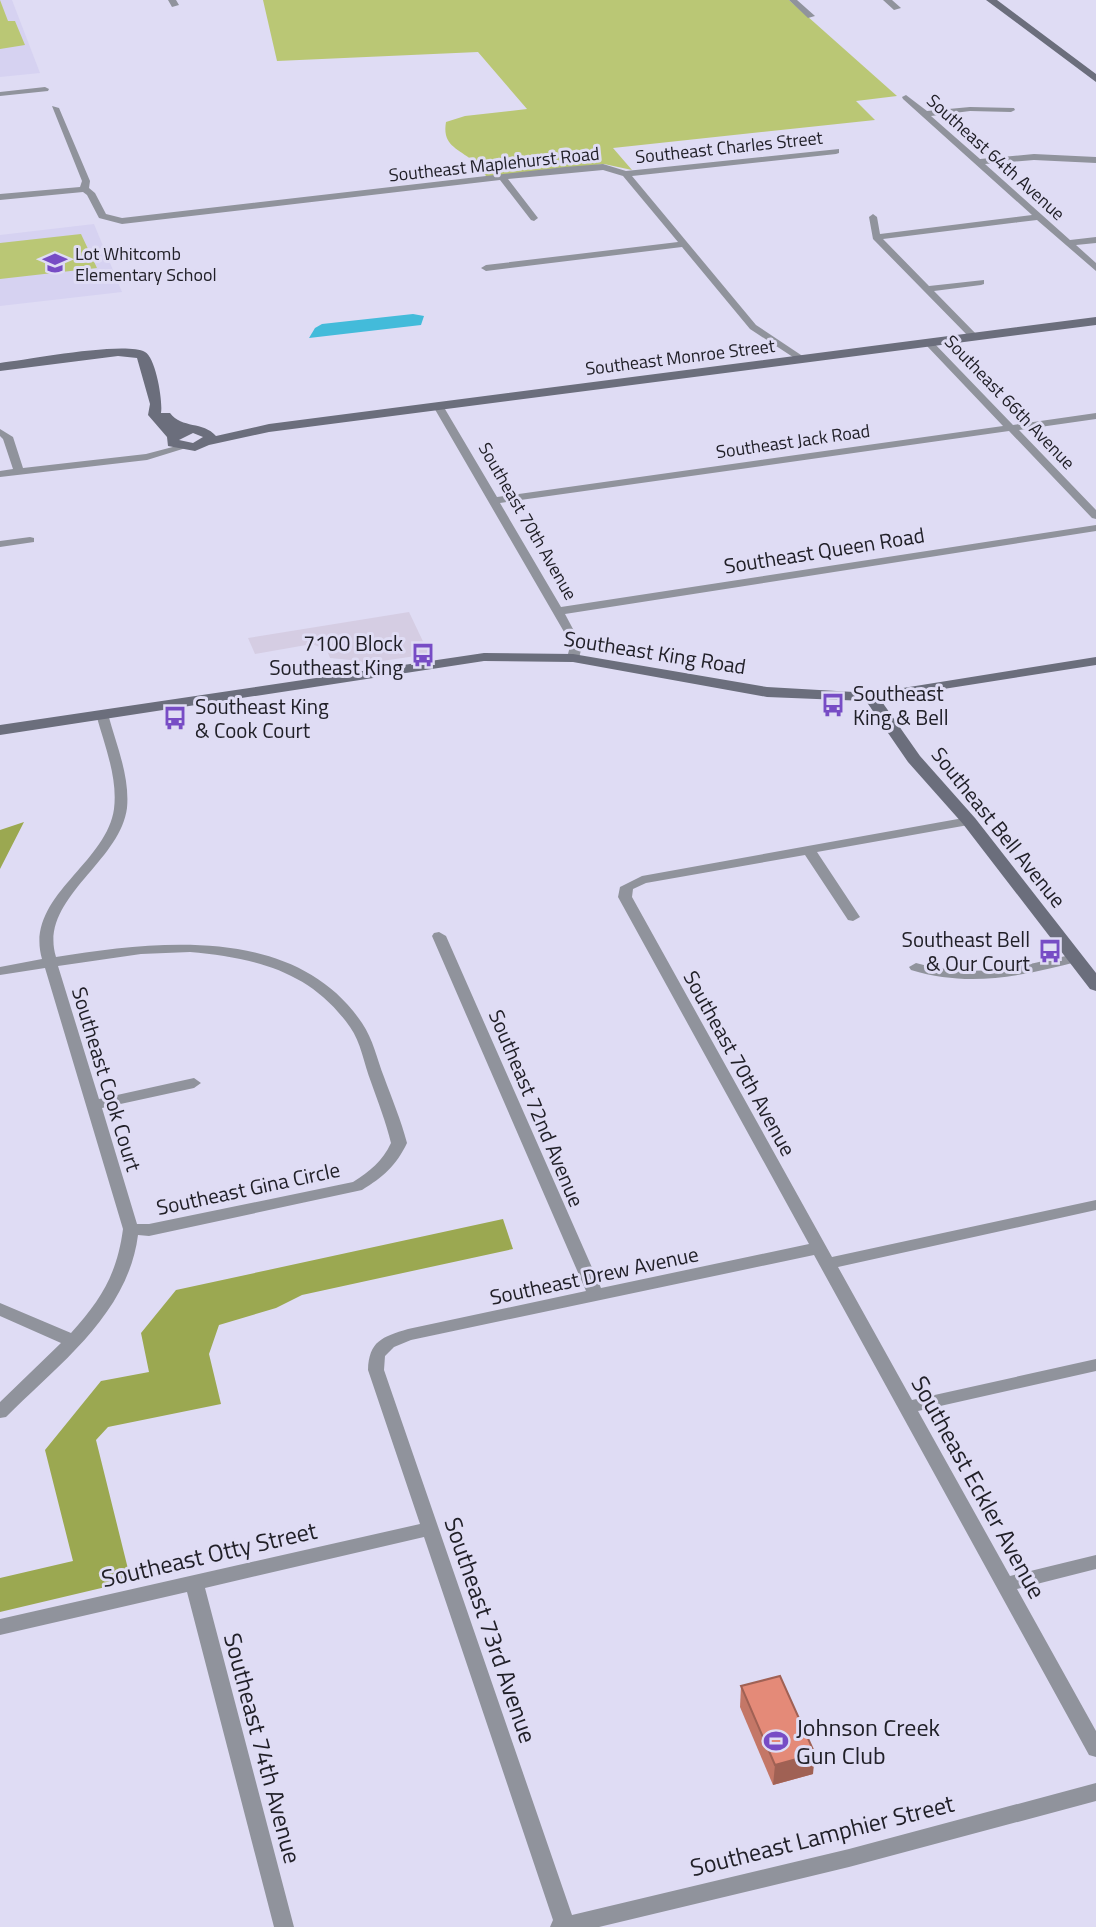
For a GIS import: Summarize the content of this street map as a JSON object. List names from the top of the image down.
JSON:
{
  "streets": {
    "street": [
      "Southeast Charles Street",
      "Southeast 64th Avenue",
      "Southeast Maplehurst Road",
      "Southeast Monroe Street",
      "Southeast 66th Avenue",
      "Southeast Jack Road",
      "Southeast 70th Avenue",
      "Southeast Queen Road",
      "Southeast King Road",
      "Southeast Bell Avenue",
      "Southeast Cook Court",
      "Southeast 72nd Avenue",
      "Southeast Gina Circle",
      "Southeast Drew Avenue",
      "Southeast Eckler Avenue",
      "Southeast Otty Street",
      "Southeast 73rd Avenue",
      "Southeast 74th Avenue",
      "Southeast Lamphier Street"
    ]
  },
  "crossings": [
    ["Southeast Charles Street", "Southeast Maplehurst Road"],
    ["Southeast Maplehurst Road", "Southeast Monroe Street"],
    ["Southeast Monroe Street", "Southeast 66th Avenue"],
    ["Southeast Monroe Street", "Southeast 70th Avenue"],
    ["Southeast 66th Avenue", "Southeast Jack Road"],
    ["Southeast Jack Road", "Southeast 70th Avenue"],
    ["Southeast 70th Avenue", "Southeast Queen Road"],
    ["Southeast 70th Avenue", "Southeast King Road"],
    ["Southeast 70th Avenue", "Southeast Drew Avenue"],
    ["Southeast 70th Avenue", "Southeast Eckler Avenue"],
    ["Southeast King Road", "Southeast Bell Avenue"],
    ["Southeast King Road", "Southeast Cook Court"],
    ["Southeast Cook Court", "Southeast Gina Circle"],
    ["Southeast 72nd Avenue", "Southeast Drew Avenue"],
    ["Southeast Drew Avenue", "Southeast Eckler Avenue"],
    ["Southeast Drew Avenue", "Southeast 73rd Avenue"],
    ["Southeast Otty Street", "Southeast 73rd Avenue"],
    ["Southeast Otty Street", "Southeast 74th Avenue"],
    ["Southeast 73rd Avenue", "Southeast Lamphier Street"]
  ],
  "places": {
    "school or university": ["Lot Whitcomb Elementary School"],
    "bus stop": [
      "7100 Block Southeast King",
      "Southeast King & Bell",
      "Southeast King & Cook Court",
      "Southeast Bell & Our Court"
    ],
    "sports": ["Johnson Creek Gun Club"]
  }
}
